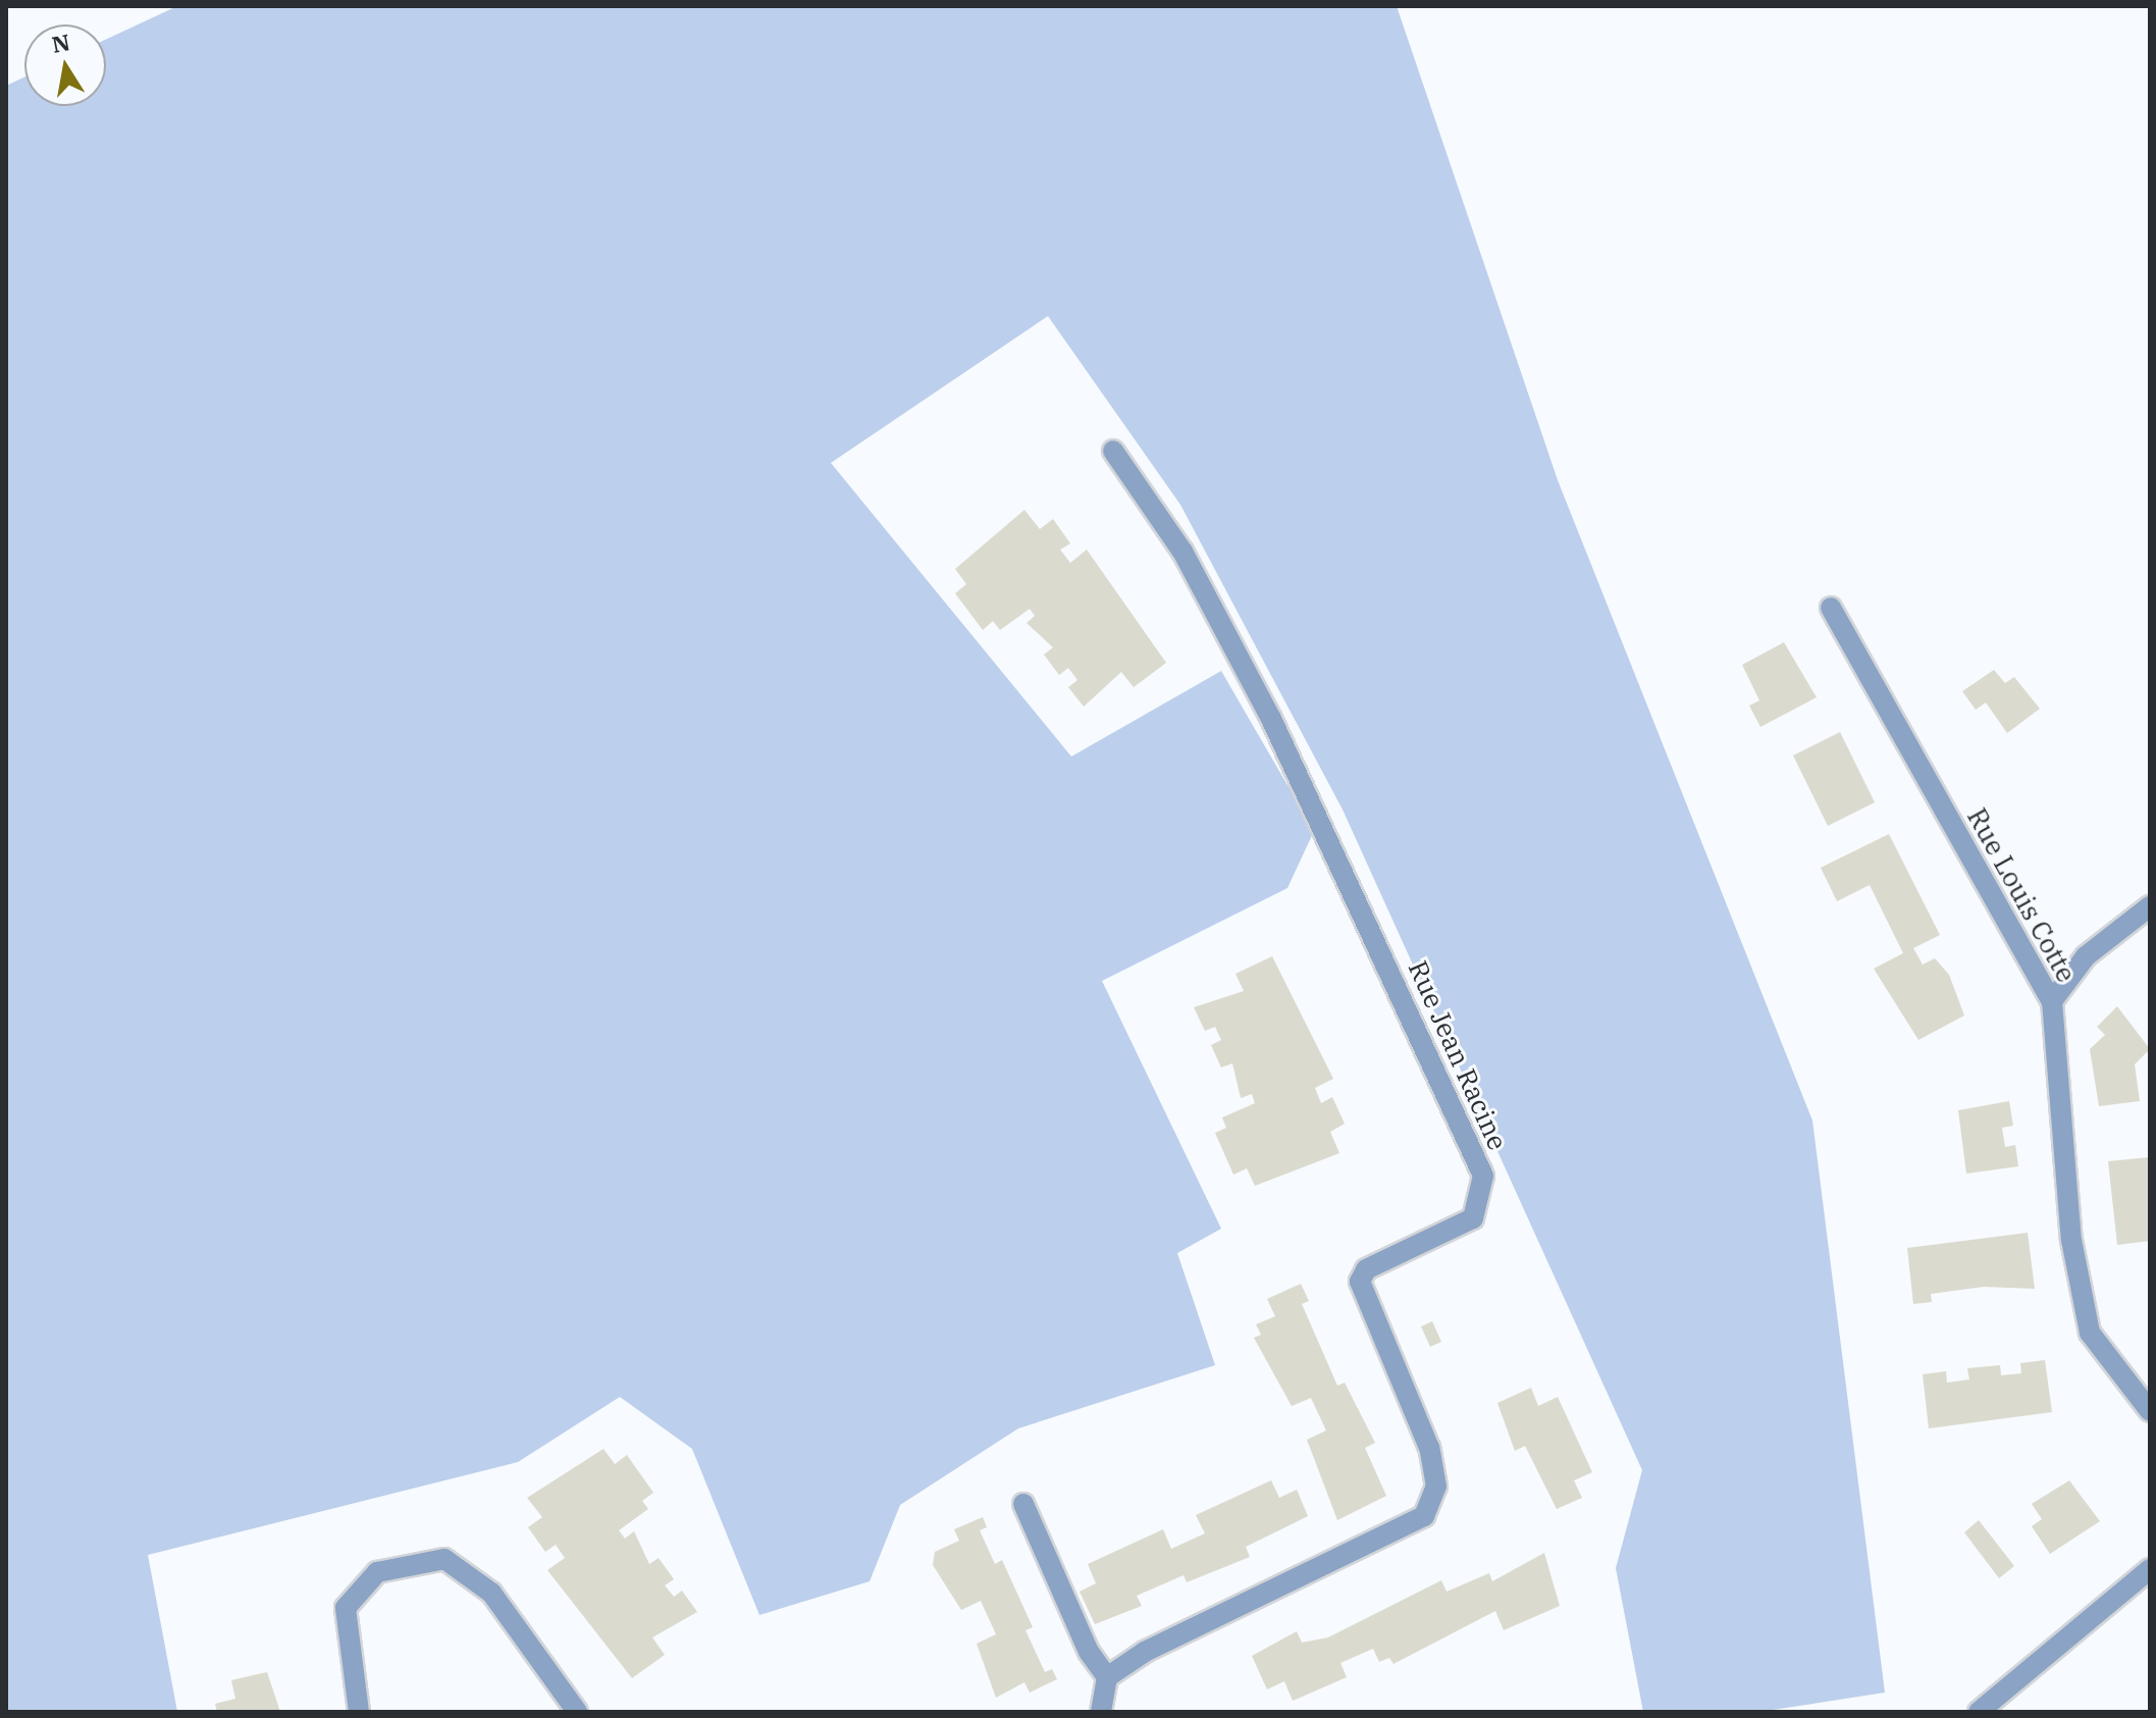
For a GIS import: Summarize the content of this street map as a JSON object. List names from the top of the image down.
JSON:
{
  "streets": {
    "street": ["Rue Louis Cotte", "Rue Jean Racine"]
  },
  "north": "top"
}
